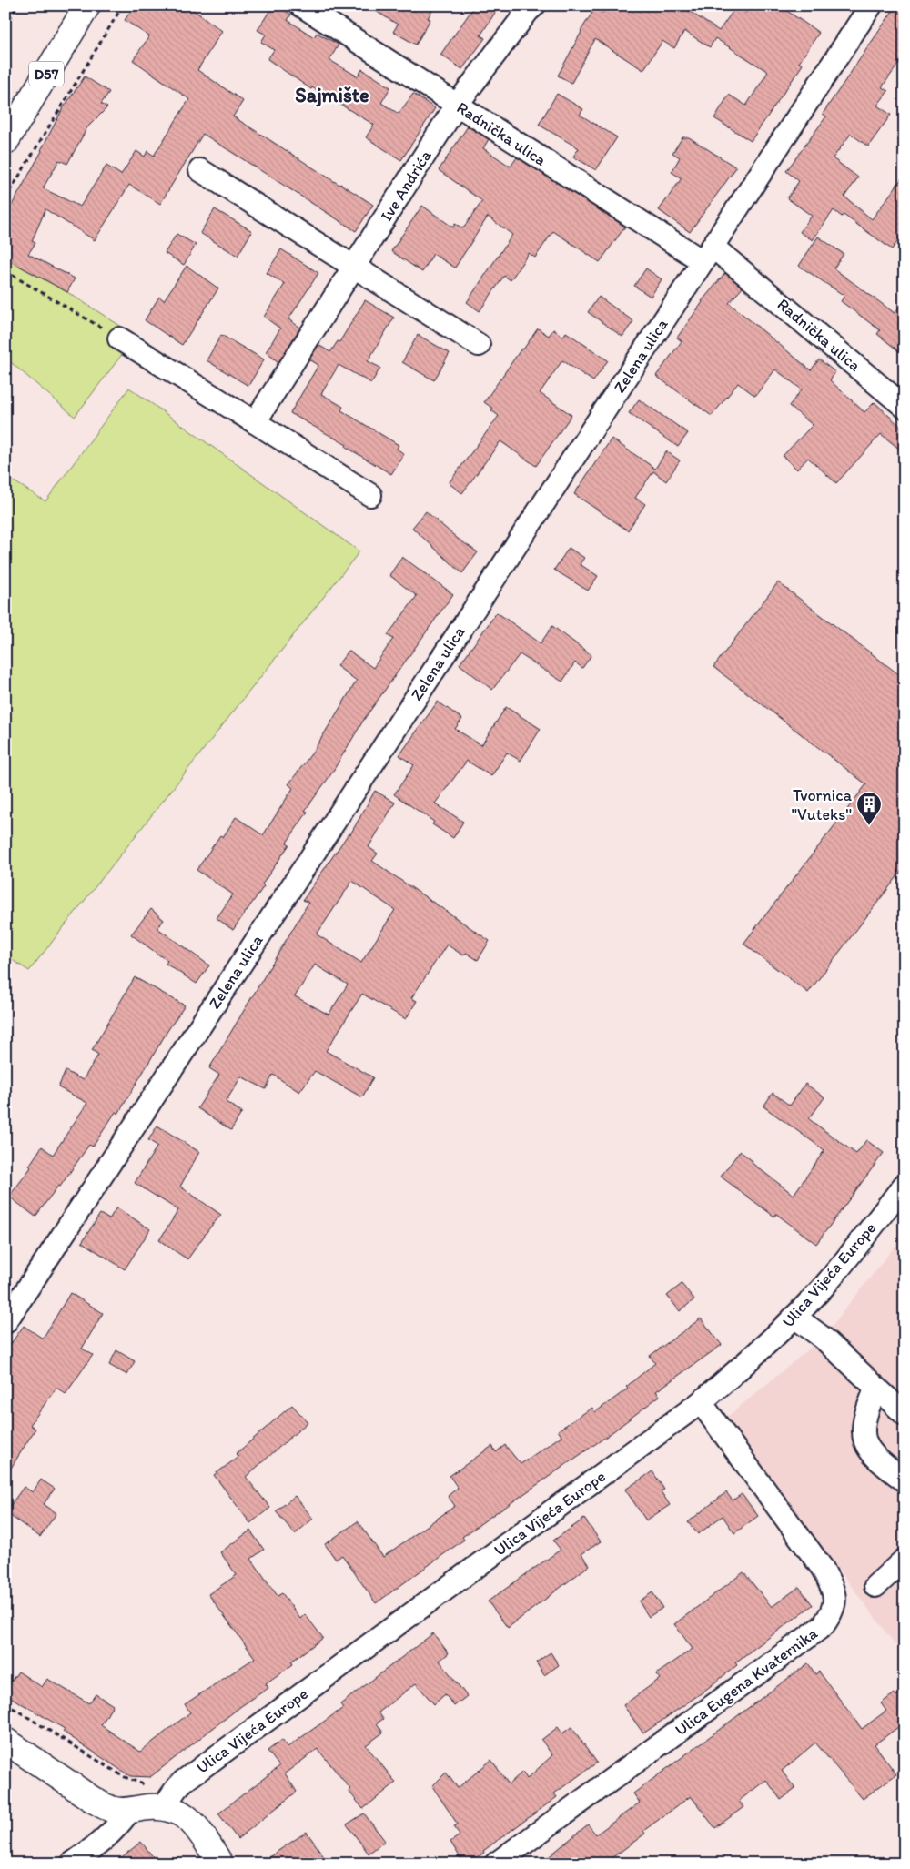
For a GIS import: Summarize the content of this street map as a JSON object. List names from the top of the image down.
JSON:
{
  "streets": {
    "main road": ["D57"],
    "street": [
      "Radnička ulica",
      "Ive Andrića",
      "Zelena ulica",
      "Ulica Vijeća Europe",
      "Ulica Eugena Kvaternika"
    ]
  },
  "crossings": [
    ["Radnička ulica", "Ive Andrića"],
    ["Radnička ulica", "Zelena ulica"],
    ["Ulica Vijeća Europe", "Ulica Eugena Kvaternika"]
  ],
  "districts": ["Sajmište"],
  "places": {
    "building": ["Tvornica ''Vuteks''"]
  }
}
